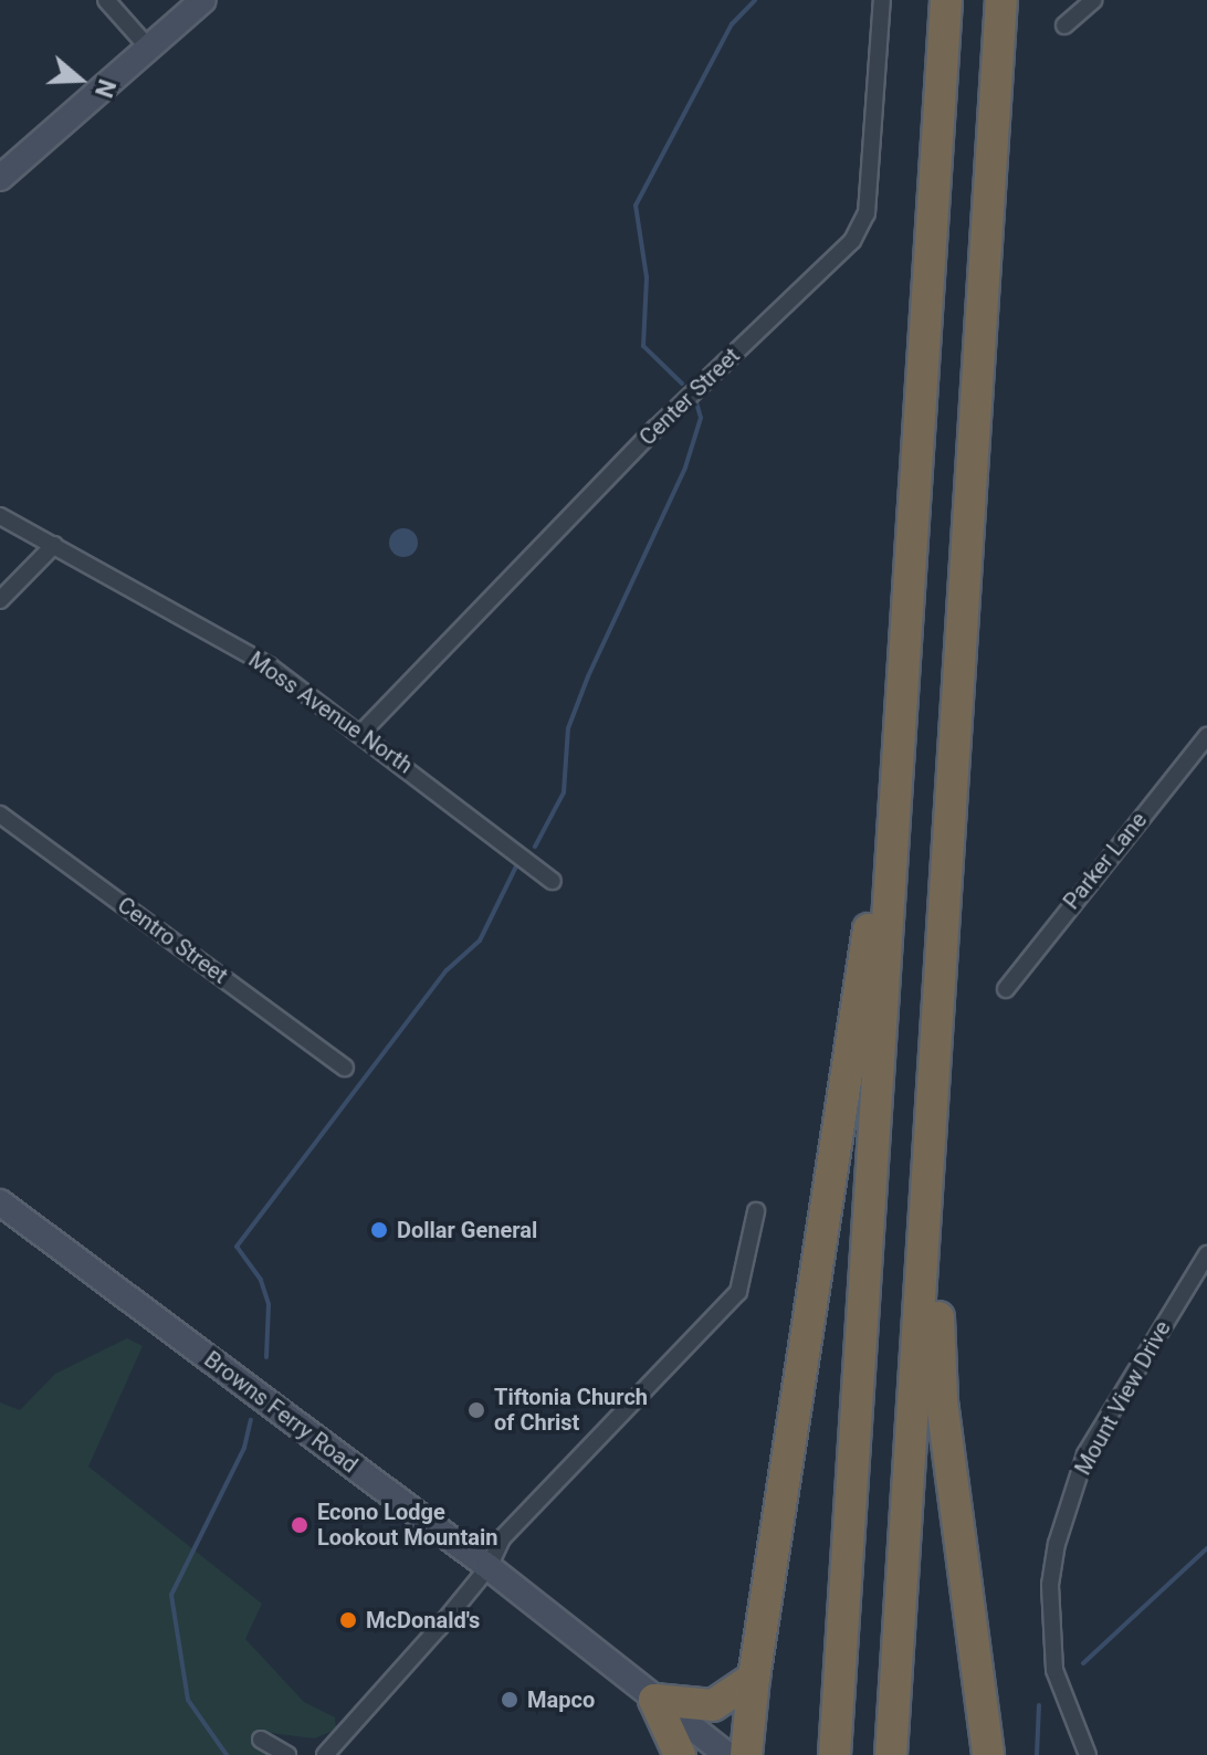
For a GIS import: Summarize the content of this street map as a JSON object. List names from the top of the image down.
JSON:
{
  "streets": {
    "street": [
      "Center Street",
      "Moss Avenue North",
      "Parker Lane",
      "Centro Street",
      "Mount View Drive",
      "Browns Ferry Road"
    ]
  },
  "crossings": [
    ["Center Street", "Moss Avenue North"]
  ],
  "places": [
    "Dollar General",
    "Tiftonia Church of Christ",
    "Econo Lodge Lookout Mountain",
    "McDonald's",
    "Mapco"
  ],
  "north": "right"
}
